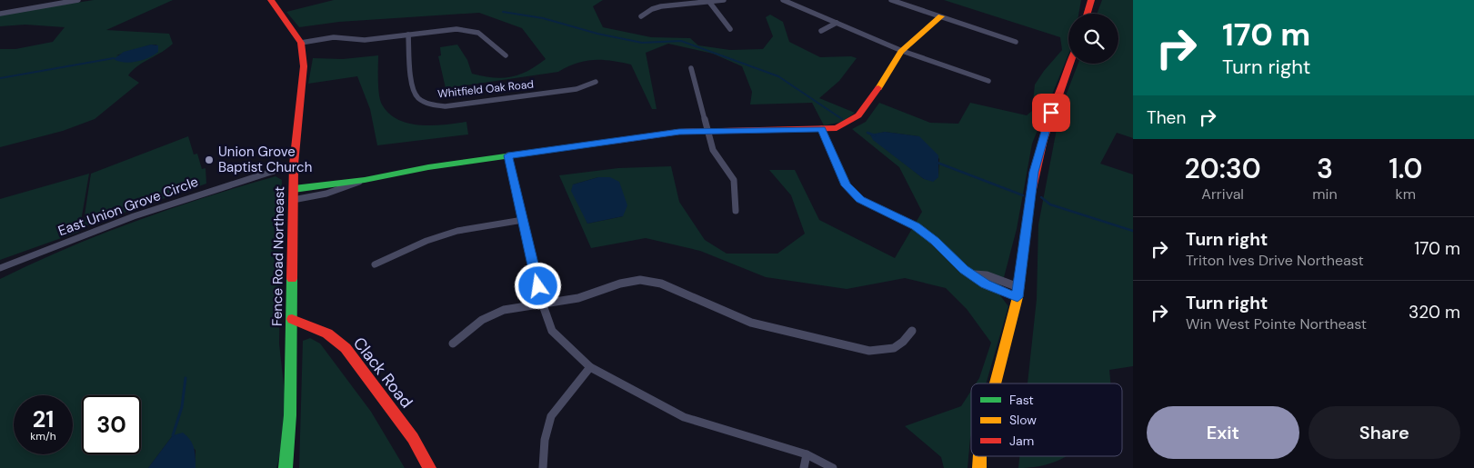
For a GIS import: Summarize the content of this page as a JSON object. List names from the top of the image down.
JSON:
{
  "streets": {
    "street": [
      "Whitfield Oak Road",
      "East Union Grove Circle",
      "Fence Road Northeast",
      "Clack Road"
    ]
  },
  "crossings": [
    ["East Union Grove Circle", "Fence Road Northeast"],
    ["Fence Road Northeast", "Clack Road"]
  ],
  "places": ["Union Grove Baptist Church"],
  "legend": ["Fast", "Slow", "Jam"],
  "page": {
    "turn": ["170 m", "Turn right"],
    "then": "Then",
    "eta": [
      "20:30",
      "Arrival",
      "3",
      "min",
      "1.0",
      "km"
    ],
    "list": [
      {
        "name": "Turn right",
        "note": "Triton Ives Drive Northeast",
        "value": "170 m"
      },
      {
        "name": "Turn right",
        "note": "Win West Pointe Northeast",
        "value": "320 m"
      }
    ],
    "speed": "21 km/h",
    "limit": "30",
    "buttons": ["Exit", "Share"]
  }
}
